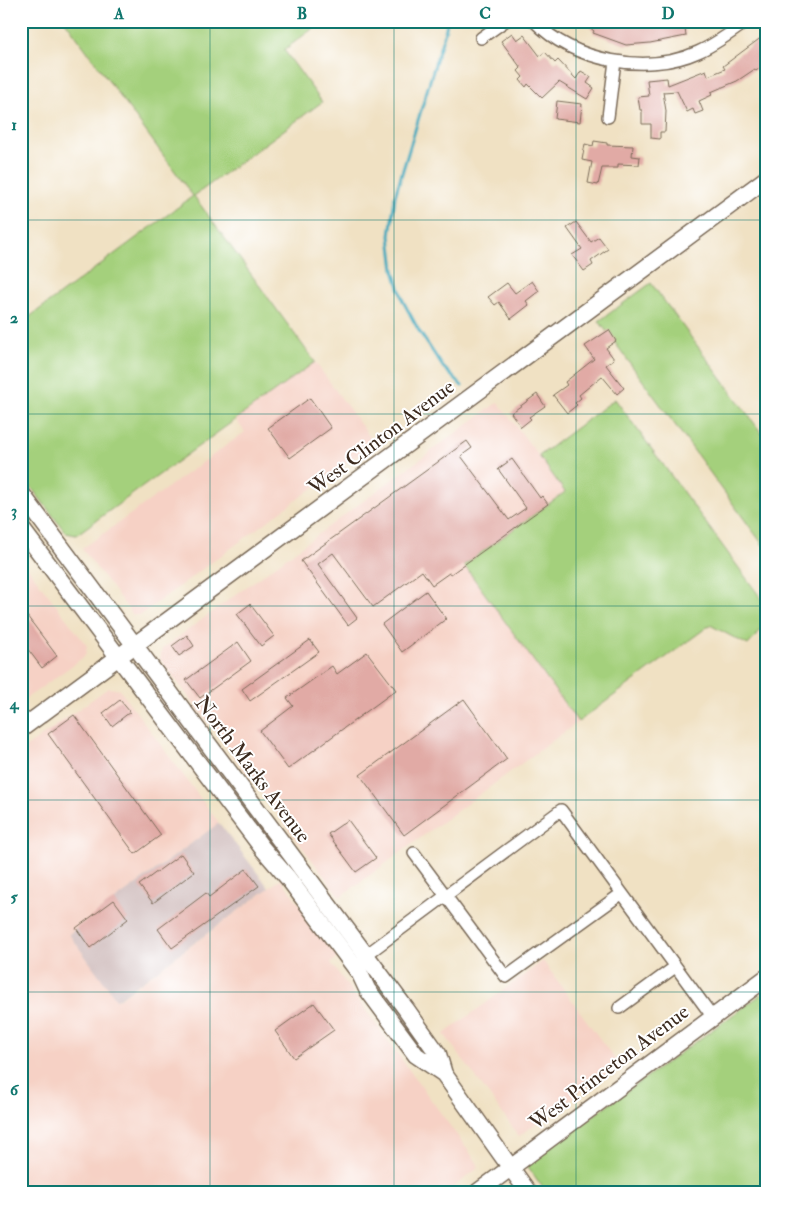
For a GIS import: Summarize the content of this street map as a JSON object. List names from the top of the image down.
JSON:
{
  "streets": {
    "main road": ["West Clinton Avenue", "North Marks Avenue", "West Princeton Avenue"]
  },
  "crossings": [
    ["West Clinton Avenue", "North Marks Avenue"],
    ["North Marks Avenue", "West Princeton Avenue"]
  ],
  "grid": {
    "columns": [
      "A",
      "B",
      "C",
      "D"
    ],
    "rows": [
      "1",
      "2",
      "3",
      "4",
      "5",
      "6"
    ]
  }
}
